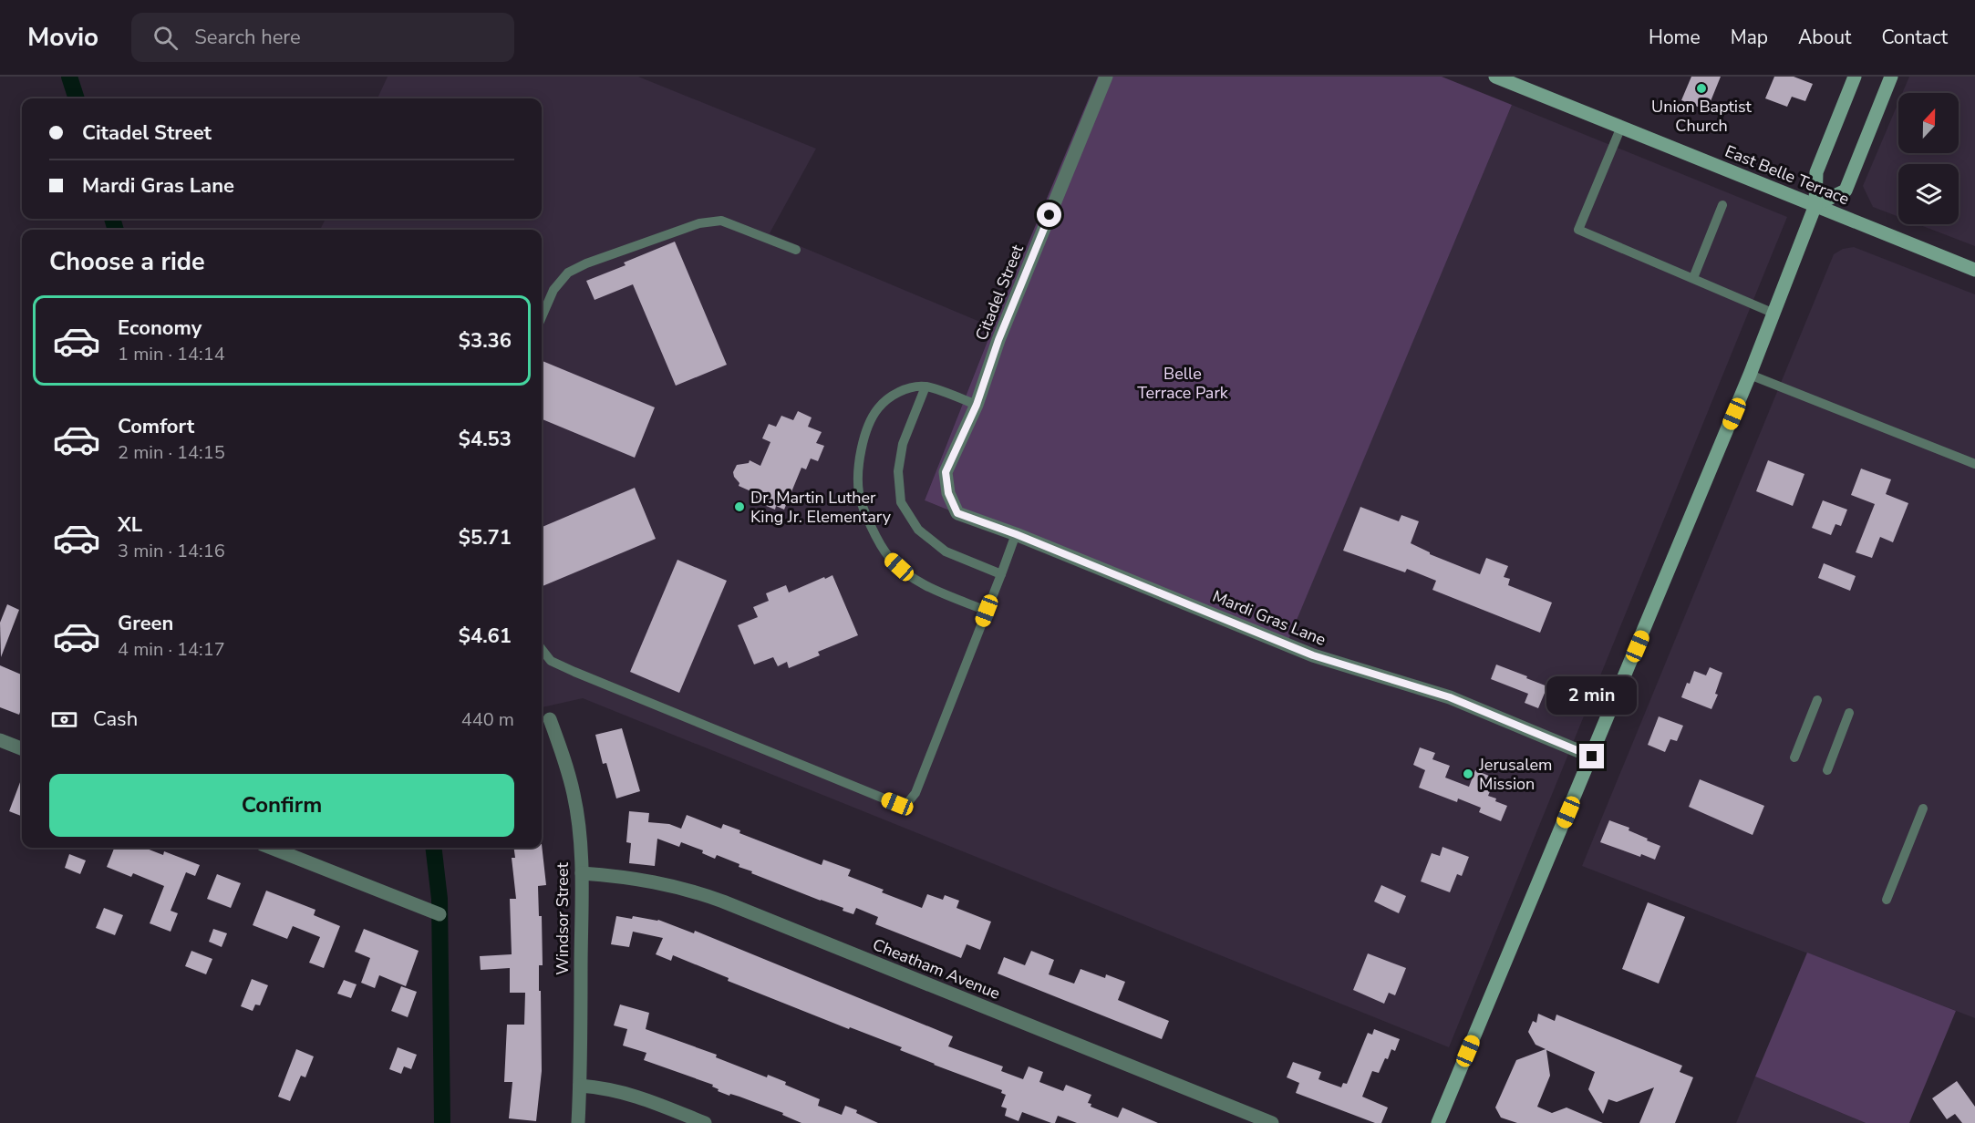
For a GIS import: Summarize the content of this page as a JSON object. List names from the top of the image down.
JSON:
{
  "streets": {
    "street": [
      "East Belle Terrace",
      "Citadel Street",
      "Mardi Gras Lane",
      "Windsor Street",
      "Cheatham Avenue"
    ]
  },
  "crossings": [
    ["Citadel Street", "Mardi Gras Lane"],
    ["Windsor Street", "Cheatham Avenue"]
  ],
  "parks": ["Belle Terrace Park"],
  "places": ["Union Baptist Church", "Dr. Martin Luther King Jr. Elementary", "Jerusalem Mission"],
  "north": "top",
  "page": {
    "header": "Movio",
    "search": "Search here",
    "nav": [
      "Home",
      "Map",
      "About",
      "Contact"
    ],
    "banner": ["Citadel Street", "Mardi Gras Lane"],
    "heading": "Choose a ride",
    "list": [
      {
        "name": "Economy",
        "note": "1 min · 14:14",
        "value": "$3.36"
      },
      {
        "name": "Comfort",
        "note": "2 min · 14:15",
        "value": "$4.53"
      },
      {
        "name": "XL",
        "note": "3 min · 14:16",
        "value": "$5.71"
      },
      {
        "name": "Green",
        "note": "4 min · 14:17",
        "value": "$4.61"
      }
    ],
    "bubble": "2 min",
    "pay": ["Cash", "440 m"],
    "buttons": "Confirm"
  }
}
